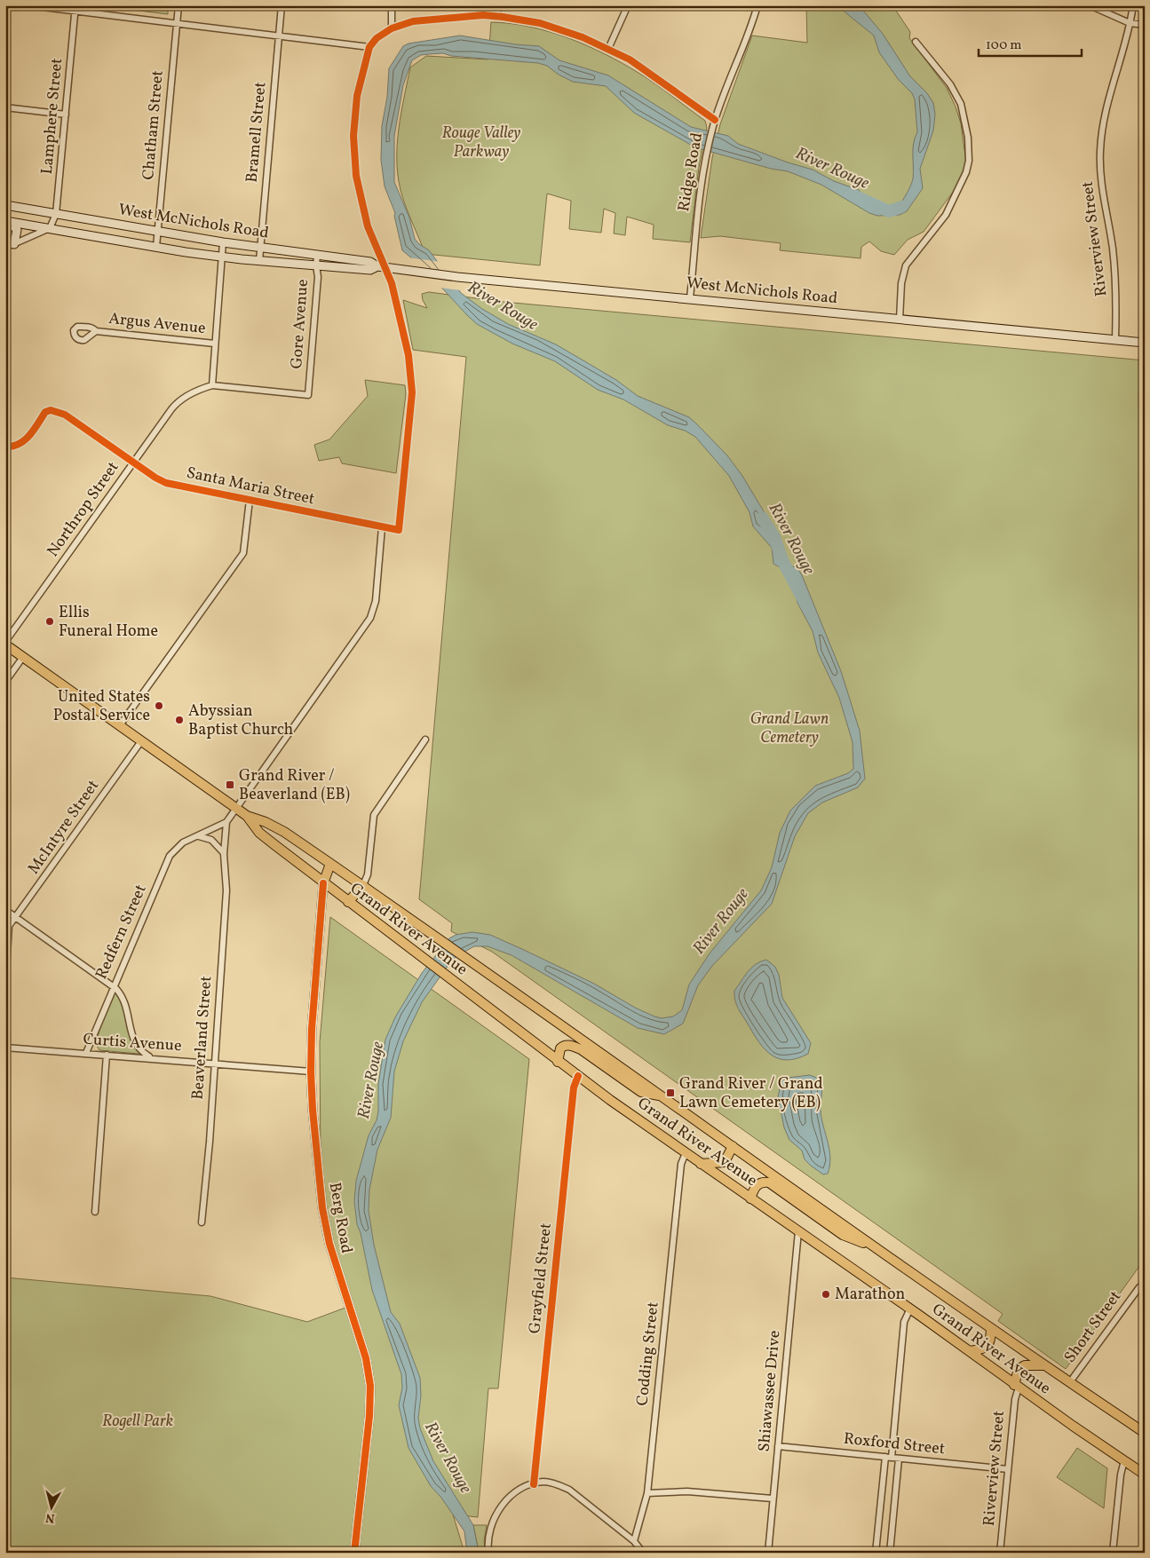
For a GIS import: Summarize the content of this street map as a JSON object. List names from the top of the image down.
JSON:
{
  "streets": {
    "main road": ["West McNichols Road", "Grand River Avenue", "Berg Road"],
    "street": [
      "Lamphere Street",
      "Chatham Street",
      "Bramell Street",
      "Ridge Road",
      "Riverview Street",
      "Argus Avenue",
      "Gore Avenue",
      "Santa Maria Street",
      "Northrop Street",
      "McIntyre Street",
      "Redfern Street",
      "Beaverland Street",
      "Curtis Avenue",
      "Grayfield Street",
      "Short Street",
      "Codding Street",
      "Shiawassee Drive",
      "Roxford Street"
    ]
  },
  "crossings": [
    ["Lamphere Street", "West McNichols Road"],
    ["Chatham Street", "West McNichols Road"],
    ["Bramell Street", "West McNichols Road"],
    ["Ridge Road", "West McNichols Road"],
    ["West McNichols Road", "Riverview Street"],
    ["West McNichols Road", "Gore Avenue"],
    ["West McNichols Road", "Santa Maria Street"],
    ["Riverview Street", "Grand River Avenue"],
    ["Riverview Street", "Roxford Street"],
    ["Gore Avenue", "Northrop Street"],
    ["Santa Maria Street", "Northrop Street"],
    ["Santa Maria Street", "Beaverland Street"],
    ["Northrop Street", "Grand River Avenue"],
    ["McIntyre Street", "Grand River Avenue"],
    ["Grand River Avenue", "Beaverland Street"],
    ["Grand River Avenue", "Berg Road"],
    ["Grand River Avenue", "Grayfield Street"],
    ["Grand River Avenue", "Short Street"],
    ["Grand River Avenue", "Codding Street"],
    ["Grand River Avenue", "Shiawassee Drive"],
    ["Redfern Street", "Curtis Avenue"],
    ["Beaverland Street", "Curtis Avenue"],
    ["Curtis Avenue", "Berg Road"],
    ["Shiawassee Drive", "Roxford Street"]
  ],
  "water": ["River Rouge"],
  "parks": ["Rouge Valley Parkway", "Grand Lawn Cemetery", "Rogell Park"],
  "places": {
    "other": [
      "Ellis Funeral Home",
      "United States Postal Service",
      "Abyssian Baptist Church",
      "Marathon"
    ],
    "transit": ["Grand River / Beaverland (EB)", "Grand River / Grand Lawn Cemetery (EB)"]
  },
  "scale_bar": "100 m",
  "north": "bottom"
}
